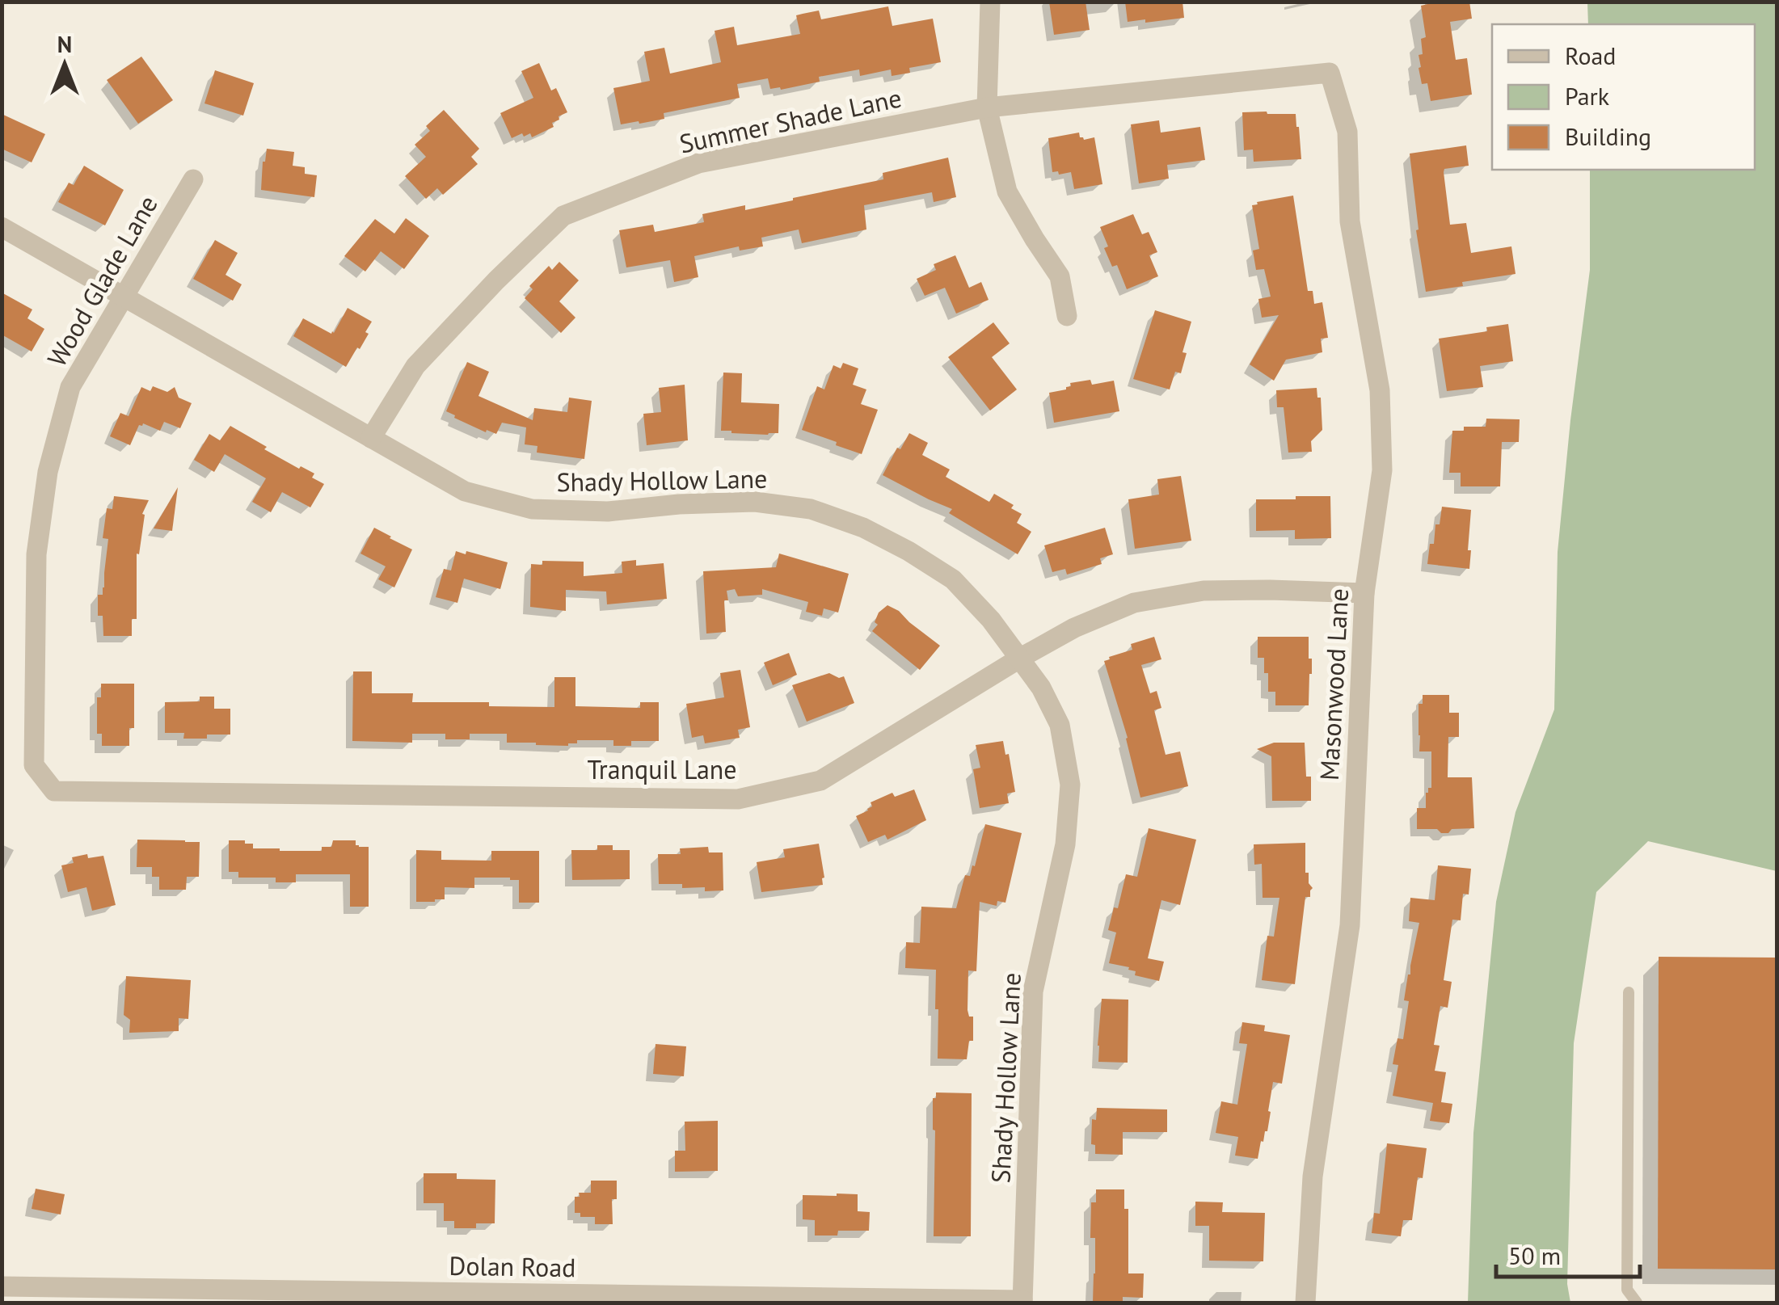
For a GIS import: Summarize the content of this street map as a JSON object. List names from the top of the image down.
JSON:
{
  "streets": {
    "street": [
      "Summer Shade Lane",
      "Wood Glade Lane",
      "Shady Hollow Lane",
      "Masonwood Lane",
      "Tranquil Lane",
      "Dolan Road"
    ]
  },
  "crossings": [
    ["Summer Shade Lane", "Shady Hollow Lane"],
    ["Summer Shade Lane", "Masonwood Lane"],
    ["Wood Glade Lane", "Shady Hollow Lane"],
    ["Wood Glade Lane", "Tranquil Lane"],
    ["Shady Hollow Lane", "Tranquil Lane"],
    ["Shady Hollow Lane", "Dolan Road"],
    ["Masonwood Lane", "Tranquil Lane"]
  ],
  "legend": ["Road", "Park", "Building"],
  "scale_bar": "50 m",
  "north": "top"
}
